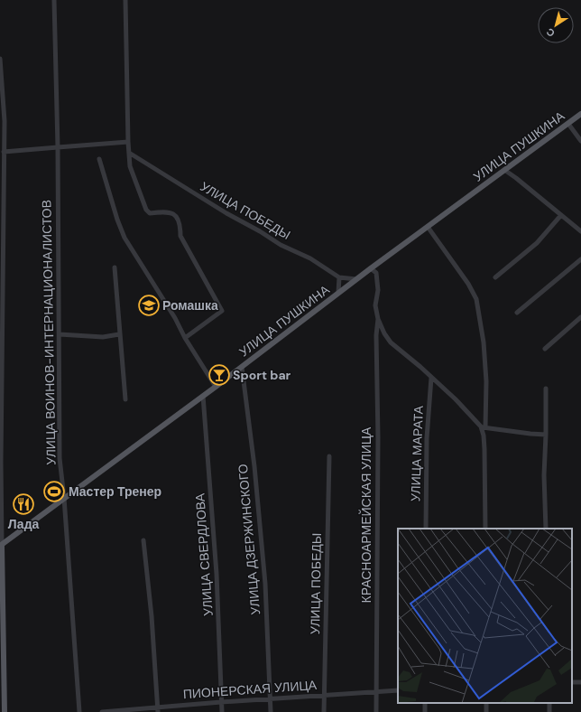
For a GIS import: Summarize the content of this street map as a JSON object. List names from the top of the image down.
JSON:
{
  "streets": {
    "main road": ["УЛИЦА ПУШКИНА"],
    "street": [
      "УЛИЦА ПОБЕДЫ",
      "УЛИЦА ВОИНОВ-ИНТЕРНАЦИОНАЛИСТОВ",
      "УЛИЦА МАРАТА",
      "КРАСНОАРМЕЙСКАЯ УЛИЦА",
      "УЛИЦА ДЗЕРЖИНСКОГО",
      "УЛИЦА СВЕРДЛОВА",
      "ПИОНЕРСКАЯ УЛИЦА"
    ]
  },
  "crossings": [
    ["УЛИЦА ПУШКИНА", "УЛИЦА ВОИНОВ-ИНТЕРНАЦИОНАЛИСТОВ"],
    ["УЛИЦА ПУШКИНА", "УЛИЦА ДЗЕРЖИНСКОГО"],
    ["УЛИЦА ПУШКИНА", "УЛИЦА СВЕРДЛОВА"],
    ["УЛИЦА ПОБЕДЫ", "ПИОНЕРСКАЯ УЛИЦА"],
    ["КРАСНОАРМЕЙСКАЯ УЛИЦА", "ПИОНЕРСКАЯ УЛИЦА"],
    ["УЛИЦА ДЗЕРЖИНСКОГО", "ПИОНЕРСКАЯ УЛИЦА"],
    ["УЛИЦА СВЕРДЛОВА", "ПИОНЕРСКАЯ УЛИЦА"]
  ],
  "places": {
    "school or university": ["Ромашка"],
    "bar": ["Sport bar"],
    "sports": ["Мастер Тренер"],
    "restaurant": ["Лада"]
  },
  "north": "bottom left"
}
